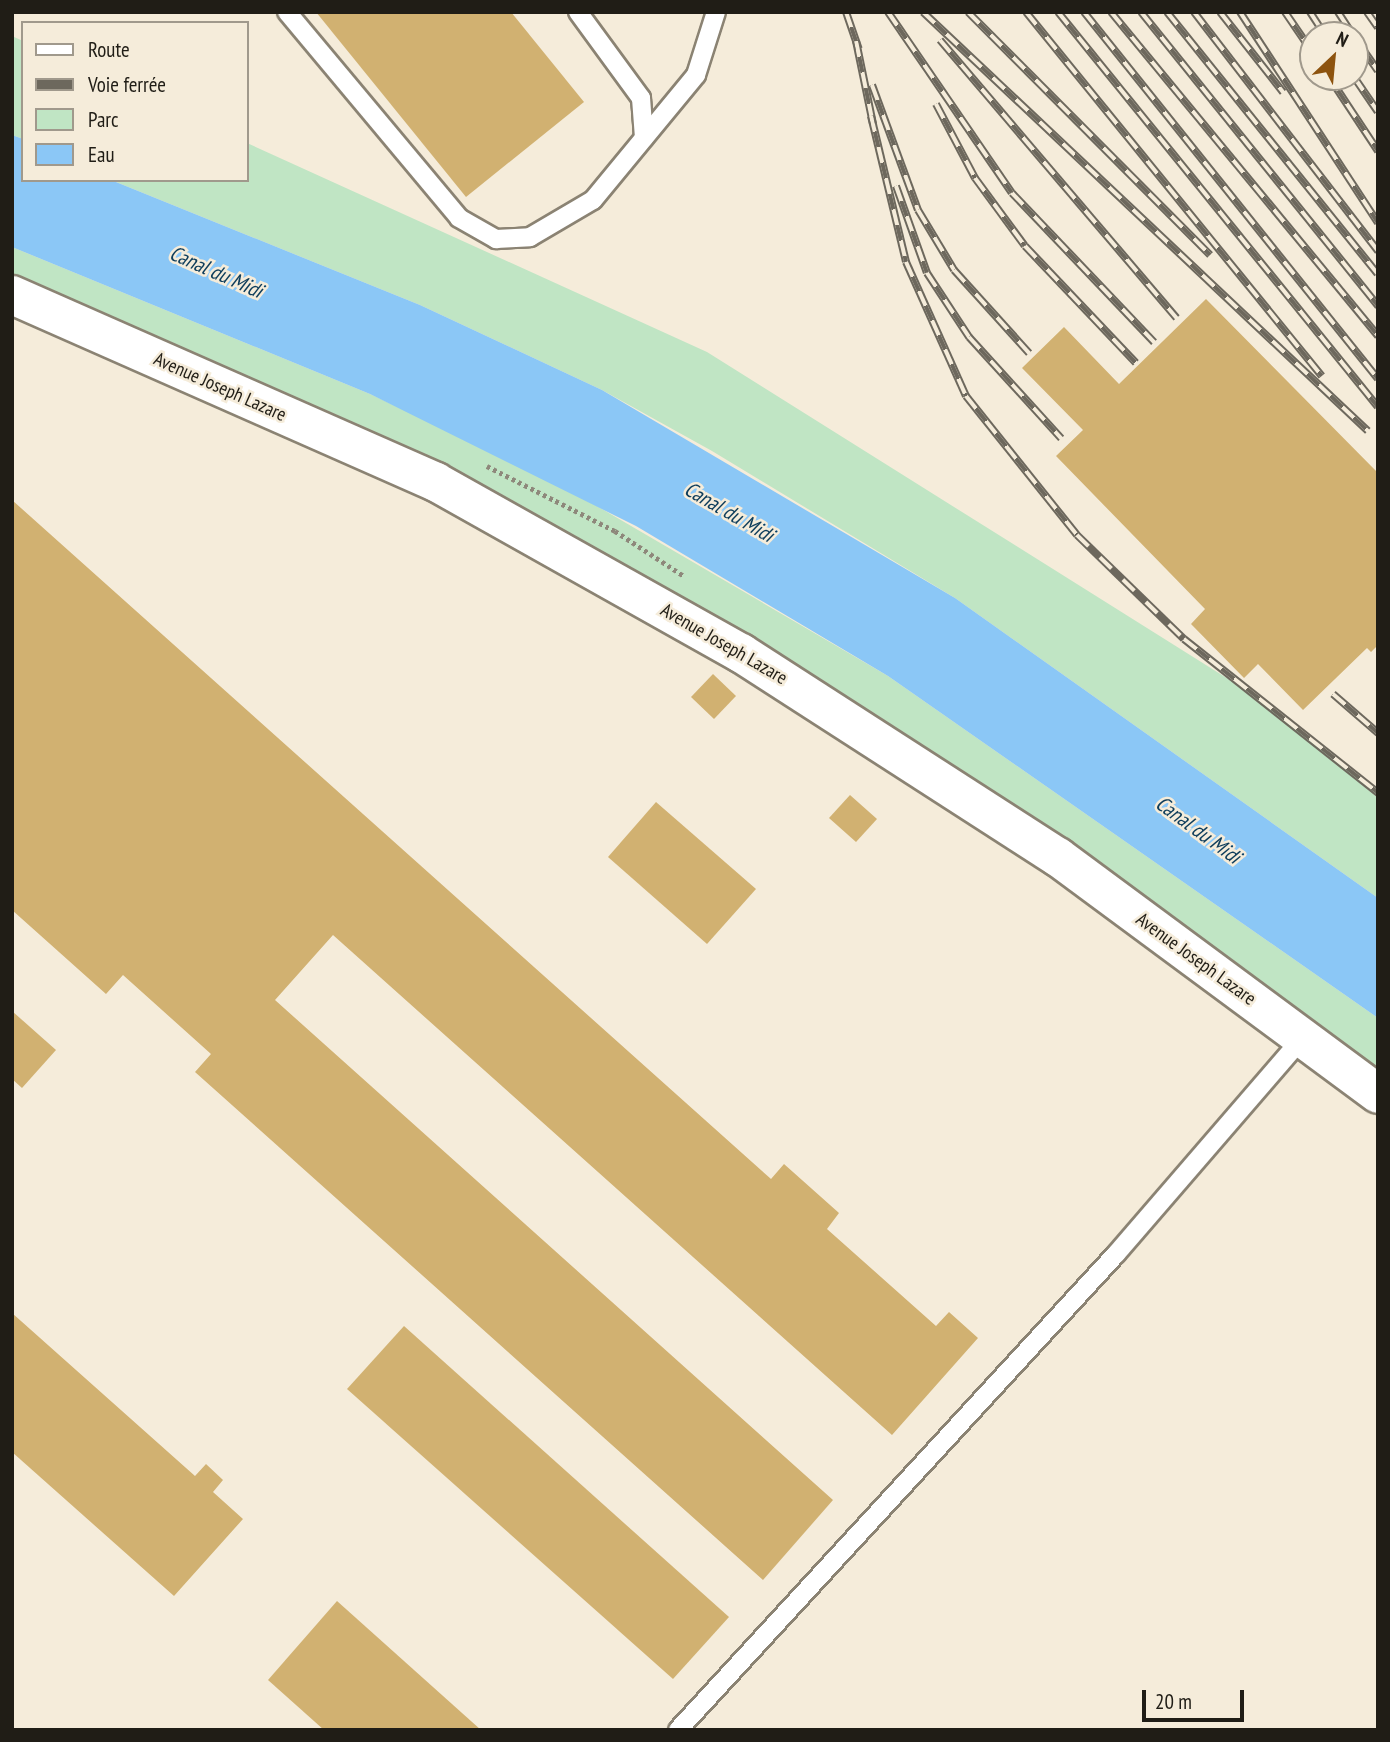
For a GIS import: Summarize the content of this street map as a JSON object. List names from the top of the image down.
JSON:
{
  "streets": {
    "main road": ["Avenue Joseph Lazare"]
  },
  "water": ["Canal du Midi"],
  "legend": [
    "Route",
    "Voie ferrée",
    "Parc",
    "Eau"
  ],
  "scale_bar": "20 m",
  "north": "top right"
}
